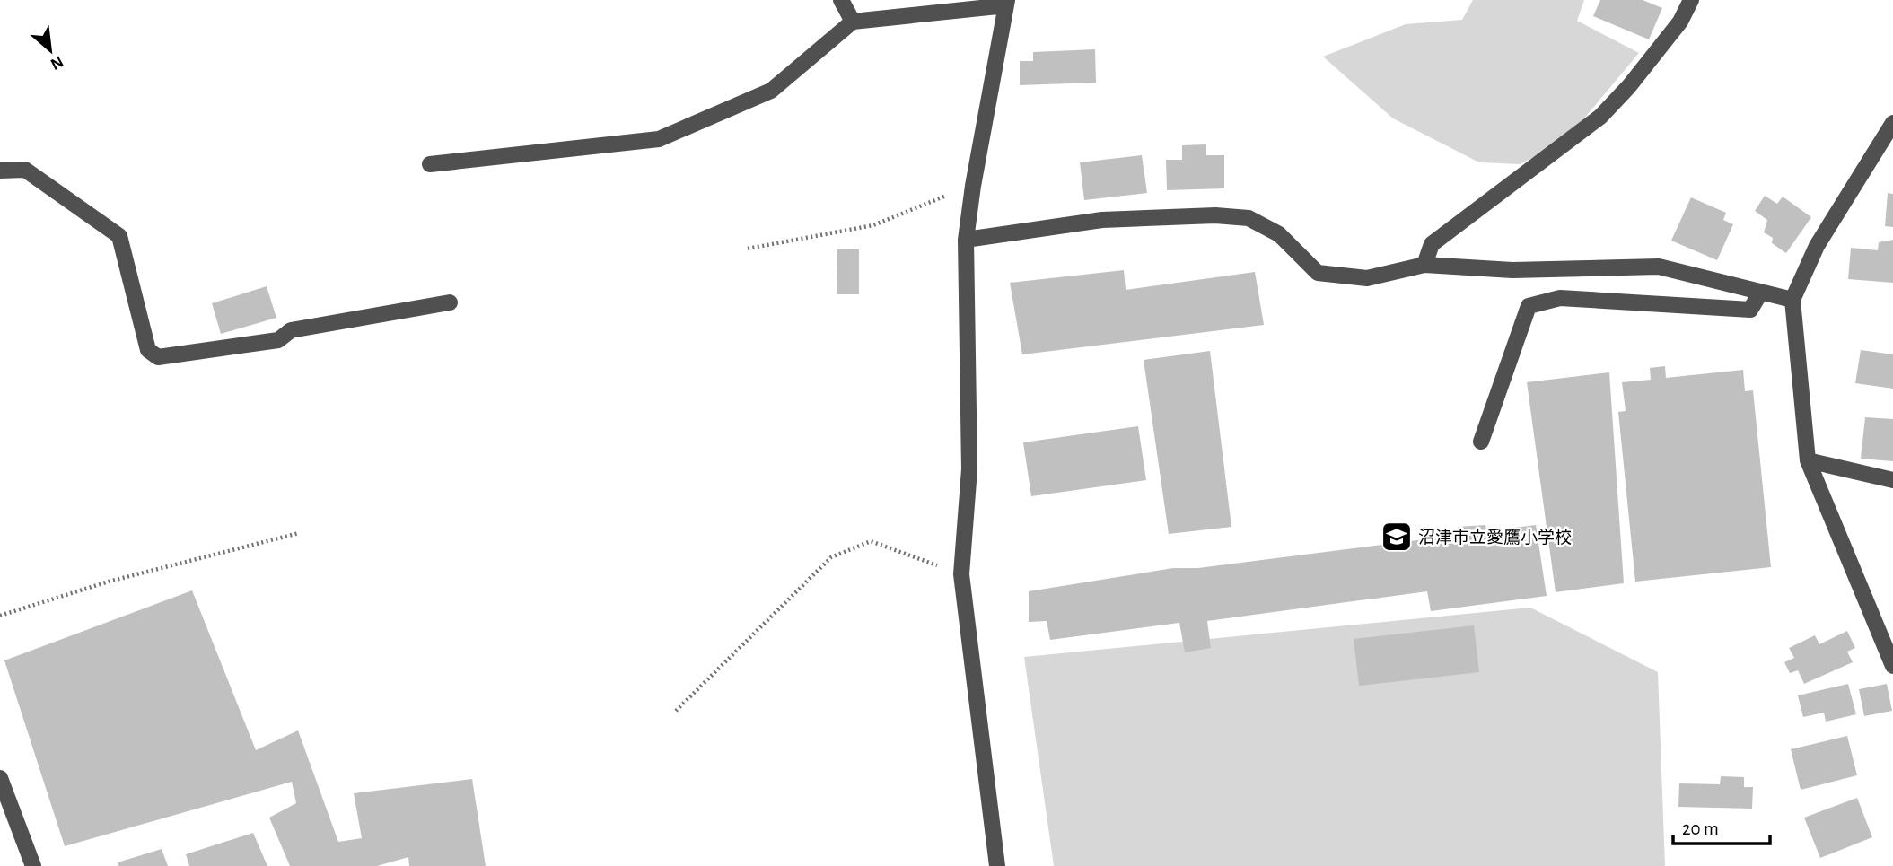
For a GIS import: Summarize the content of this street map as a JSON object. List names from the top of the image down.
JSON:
{
  "places": {
    "school or university": ["沼津市立愛鷹小学校"]
  },
  "scale_bar": "20 m",
  "north": "bottom right"
}
